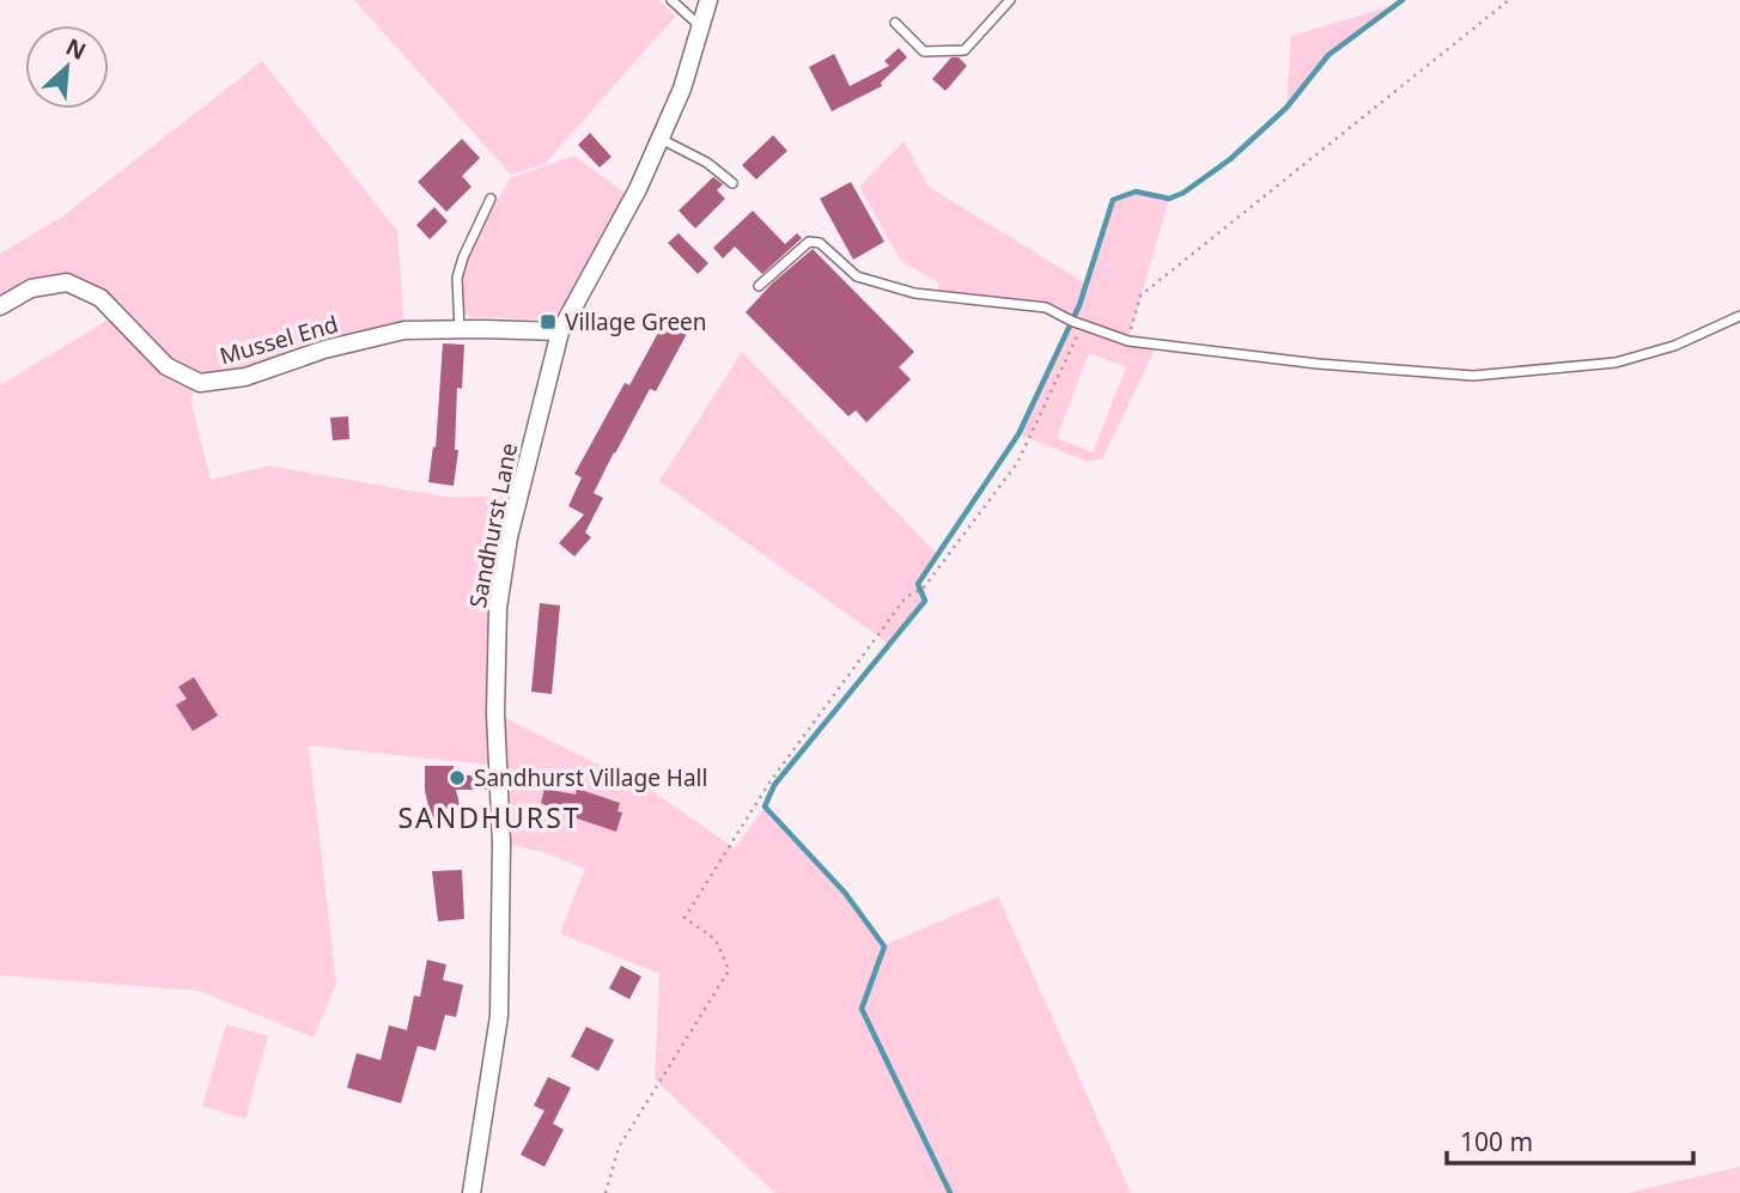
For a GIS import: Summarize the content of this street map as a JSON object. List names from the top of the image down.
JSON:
{
  "streets": {
    "street": ["Mussel End", "Sandhurst Lane"]
  },
  "crossings": [
    ["Mussel End", "Sandhurst Lane"]
  ],
  "districts": ["SANDHURST"],
  "places": {
    "transit": ["Village Green"],
    "other": ["Sandhurst Village Hall"]
  },
  "scale_bar": "100 m",
  "north": "top right"
}
